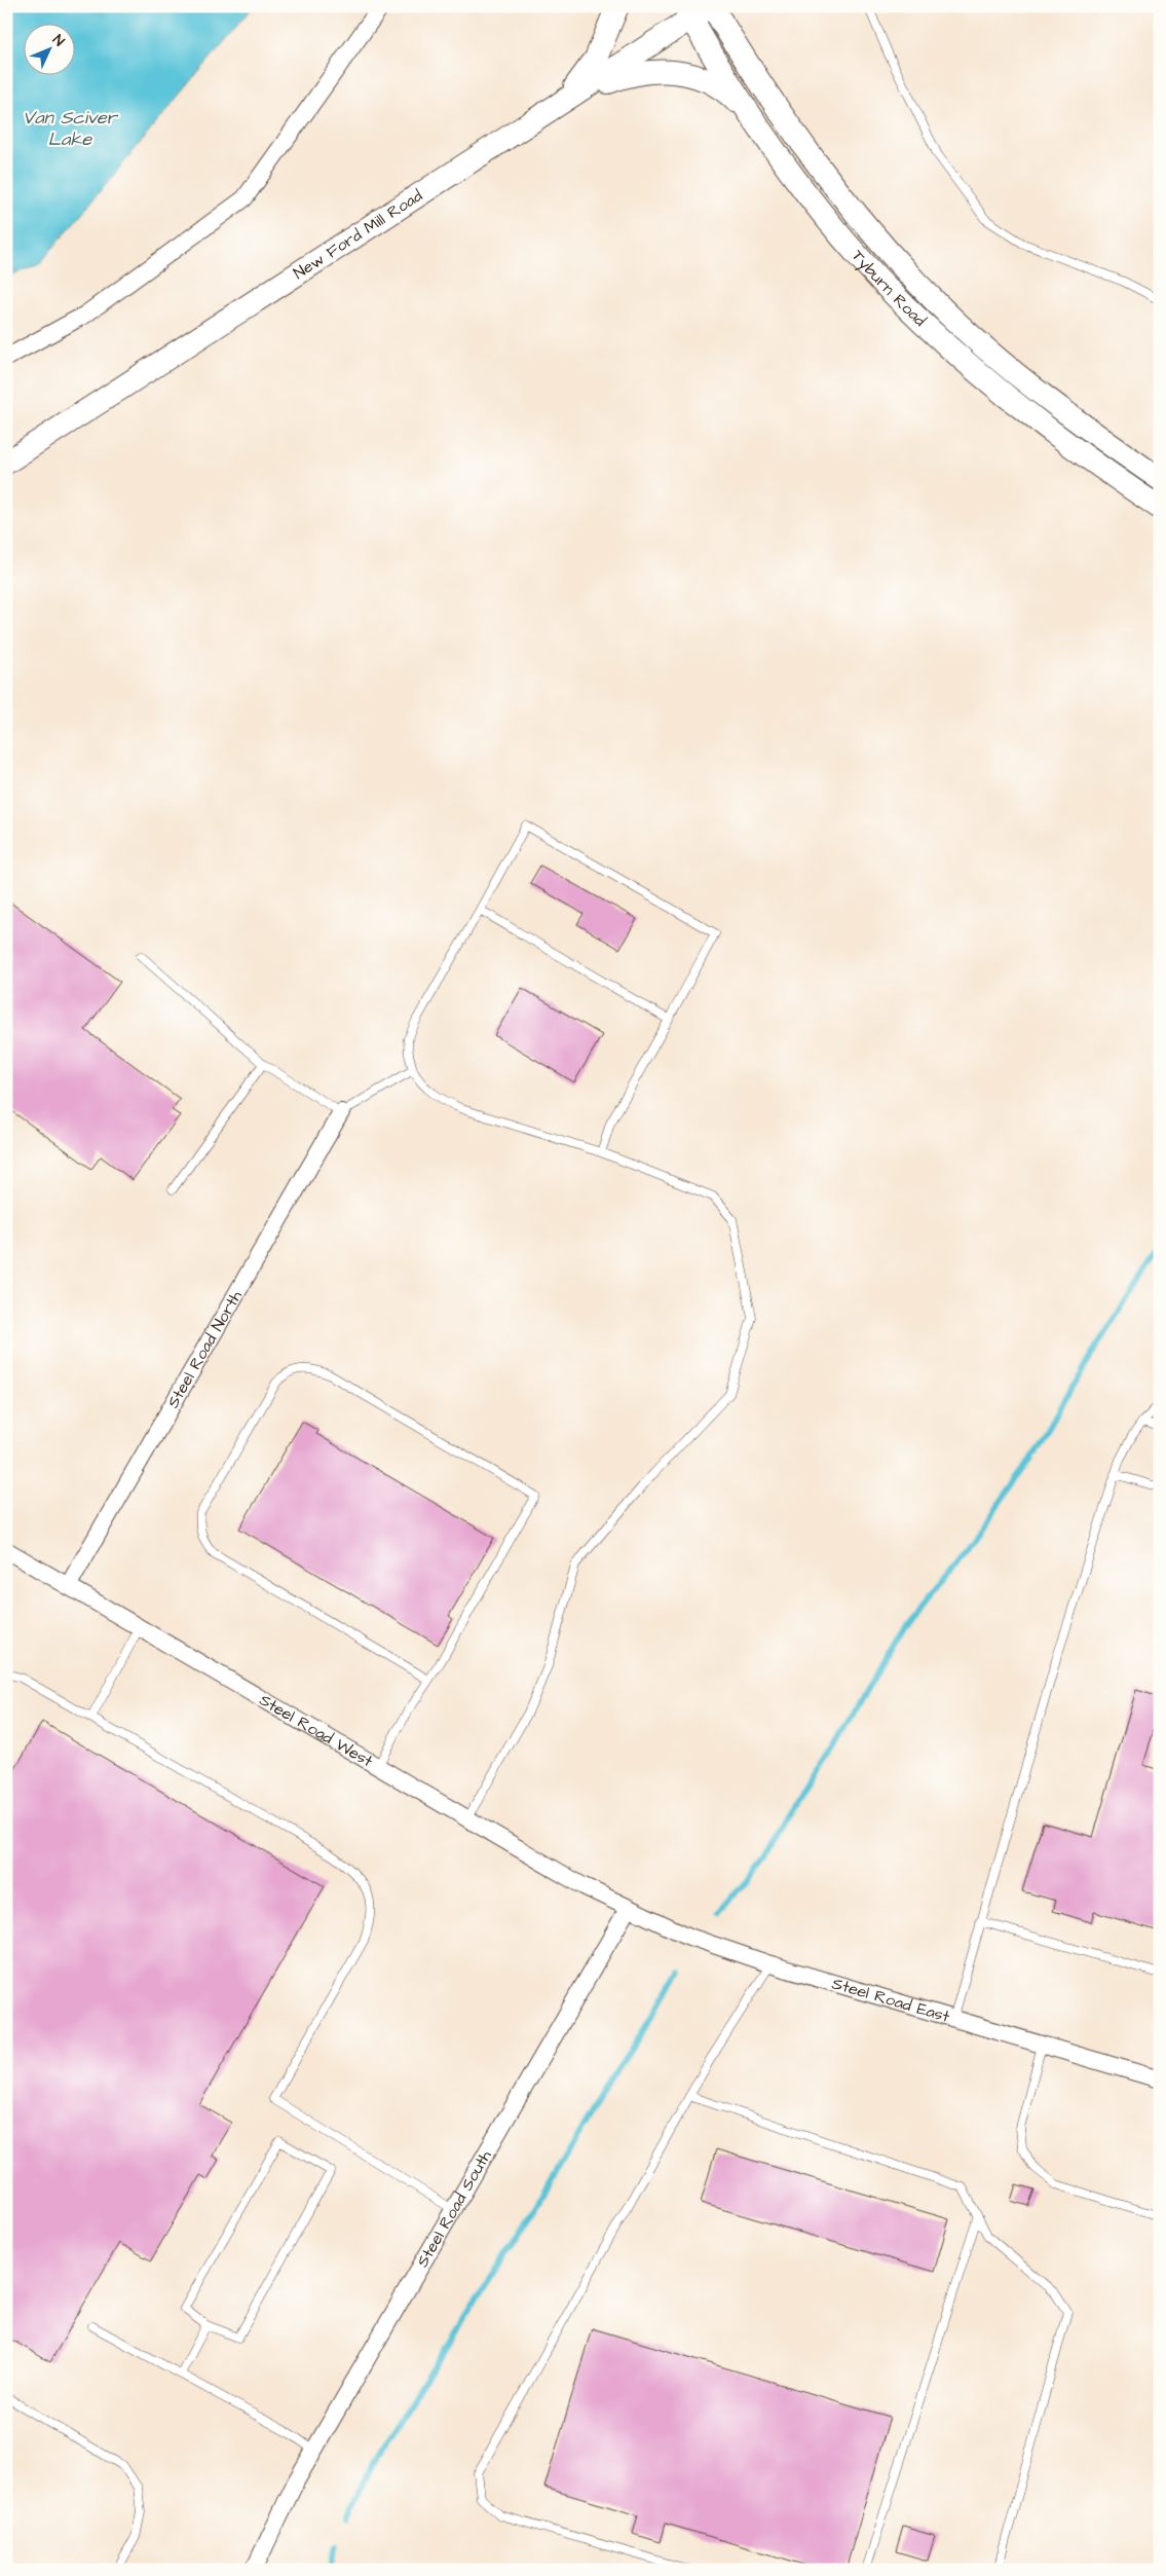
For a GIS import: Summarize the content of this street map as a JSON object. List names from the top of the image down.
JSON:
{
  "streets": {
    "main road": ["New Ford Mill Road", "Tyburn Road"],
    "street": [
      "Steel Road North",
      "Steel Road West",
      "Steel Road East",
      "Steel Road South"
    ]
  },
  "crossings": [
    ["New Ford Mill Road", "Tyburn Road"],
    ["Steel Road North", "Steel Road West"],
    ["Steel Road West", "Steel Road East"],
    ["Steel Road West", "Steel Road South"],
    ["Steel Road East", "Steel Road South"]
  ],
  "water": ["Van Sciver Lake"],
  "north": "top right"
}
